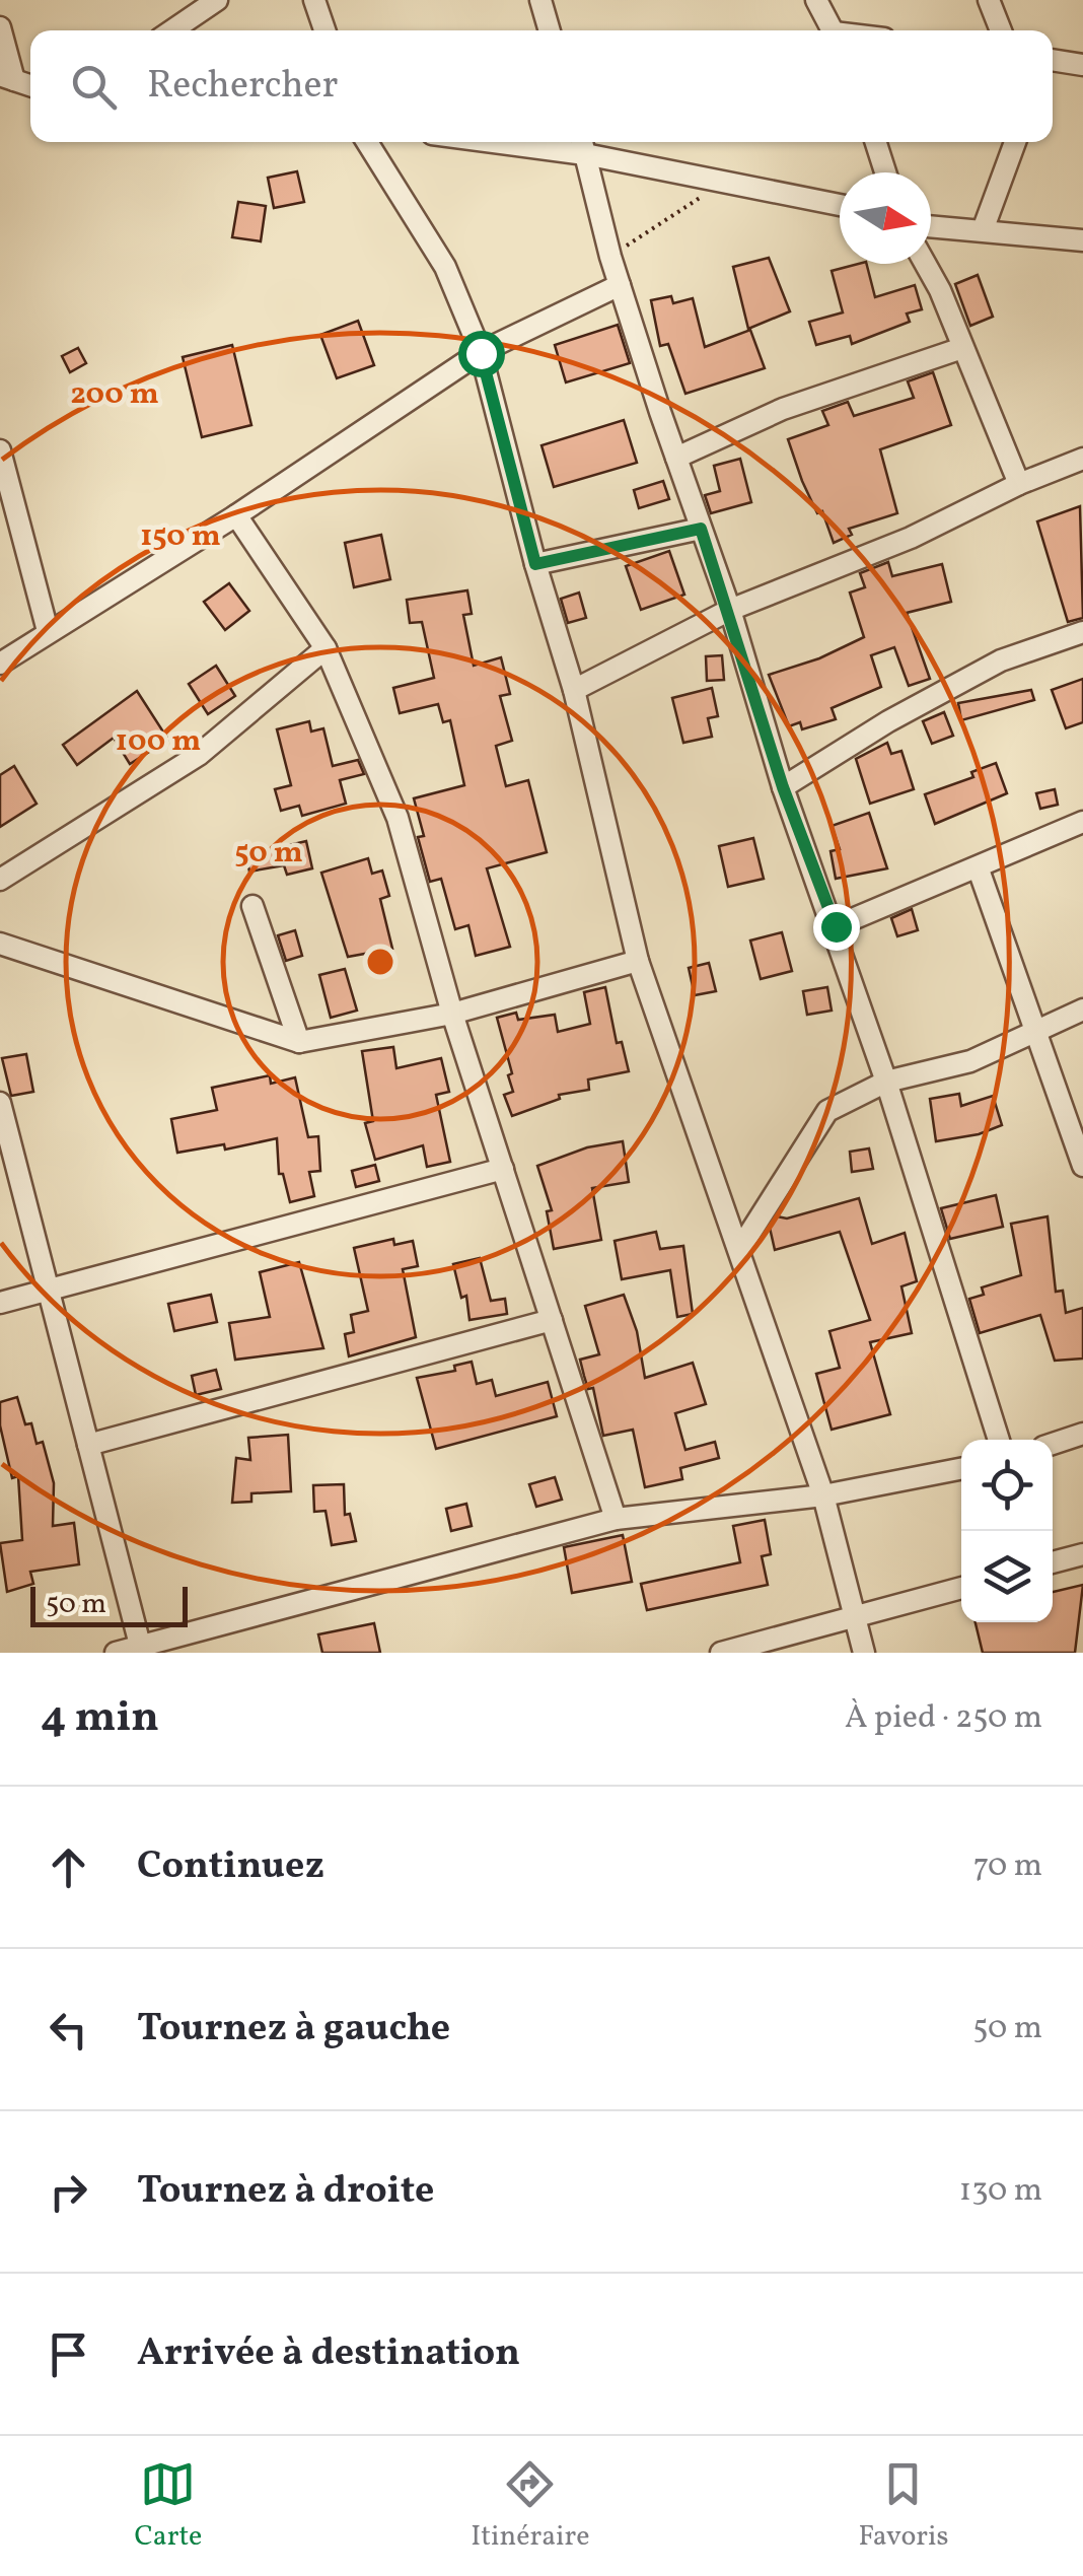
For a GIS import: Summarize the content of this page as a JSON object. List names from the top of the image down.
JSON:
{
  "scale_bar": "50 m",
  "north": "right",
  "page": {
    "search": "Rechercher",
    "scale": "50 m",
    "heading": ["4 min", "À pied · 250 m"],
    "list": [
      ["Continuez", "70 m"],
      ["Tournez à gauche", "50 m"],
      ["Tournez à droite", "130 m"],
      "Arrivée à destination"
    ],
    "nav": ["Carte", "Itinéraire", "Favoris"]
  },
  "rings": [
    "200 m",
    "150 m",
    "100 m",
    "50 m"
  ]
}
